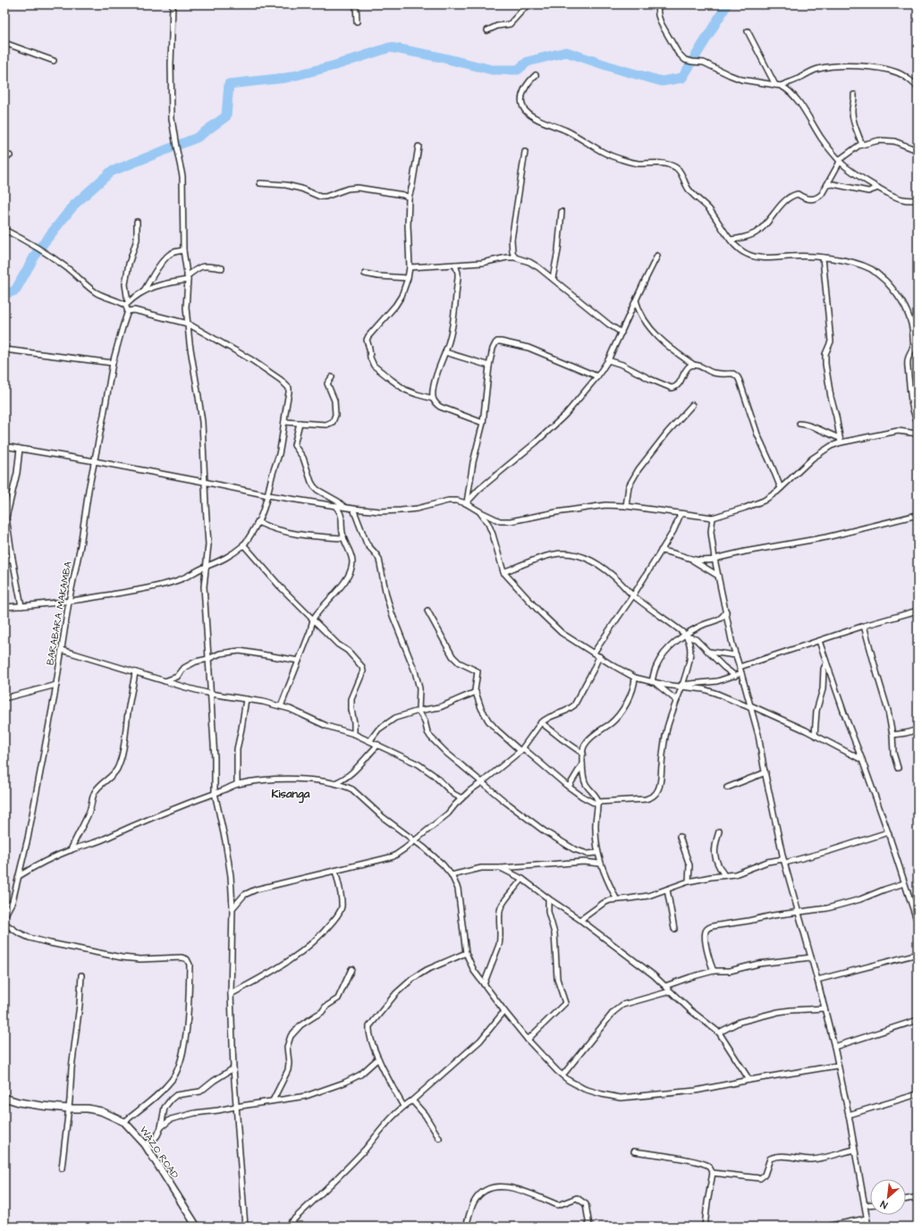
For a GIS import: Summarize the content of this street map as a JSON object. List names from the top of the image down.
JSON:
{
  "streets": {
    "main road": ["WAZO ROAD"],
    "street": ["BARABARA MAKAMBA"]
  },
  "districts": ["Kisanga"],
  "north": "bottom left"
}
